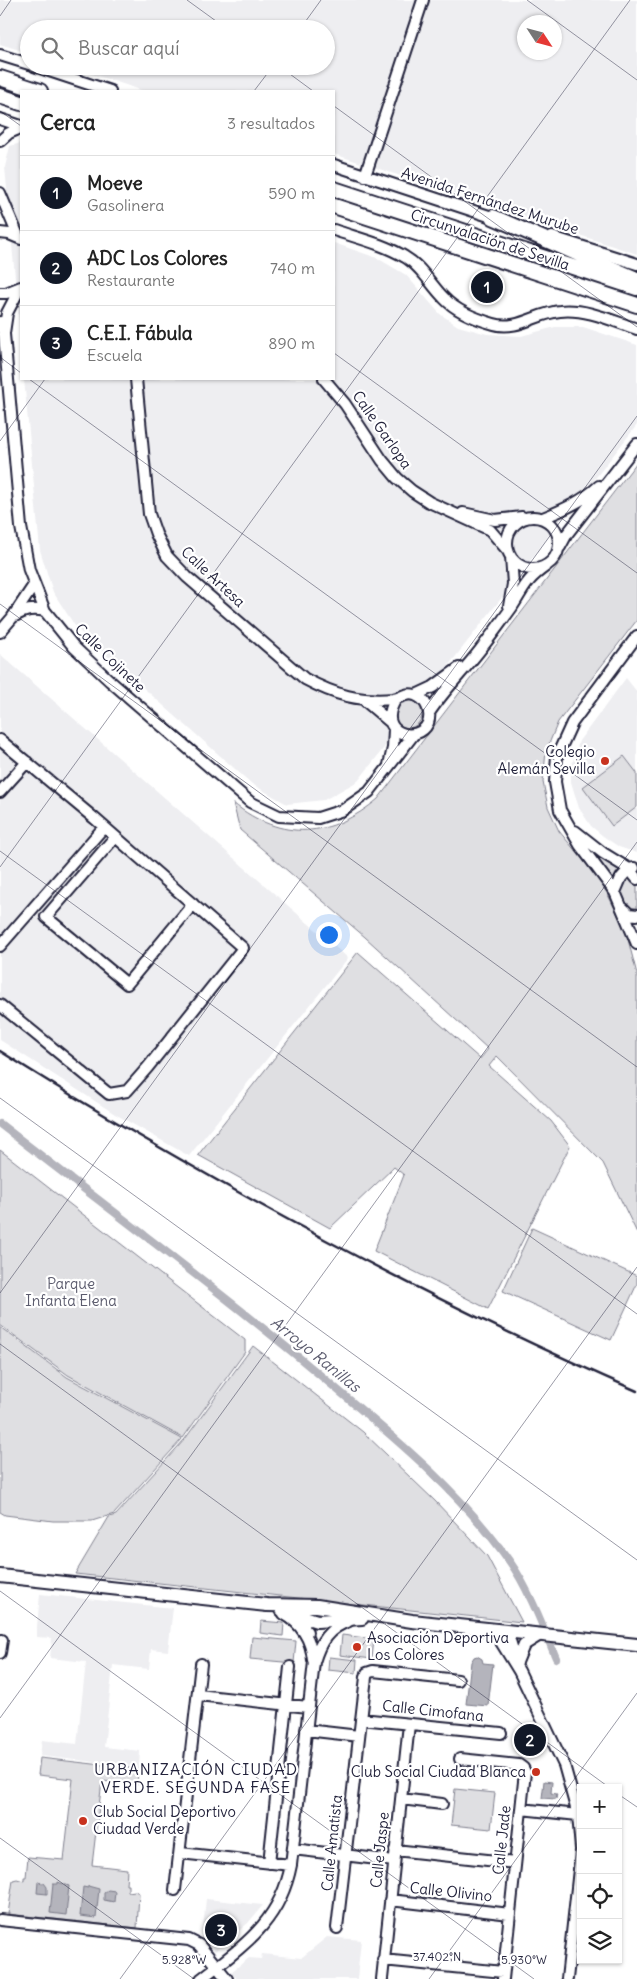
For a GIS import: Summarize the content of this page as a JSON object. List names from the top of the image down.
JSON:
{
  "streets": {
    "highway": ["Circunvalación de Sevilla"],
    "street": [
      "Avenida Fernández Murube",
      "Calle Garlopa",
      "Calle Artesa",
      "Calle Cojinete",
      "Calle Cimofana",
      "Calle Jade",
      "Calle Amatista",
      "Calle Jaspe",
      "Calle Olivino"
    ]
  },
  "crossings": [
    ["Calle Artesa", "Calle Cojinete"],
    ["Calle Cimofana", "Calle Amatista"],
    ["Calle Cimofana", "Calle Jaspe"],
    ["Calle Jade", "Calle Olivino"],
    ["Calle Jaspe", "Calle Olivino"]
  ],
  "districts": ["URBANIZACIÓN CIUDAD VERDE. SEGUNDA FASE"],
  "water": ["Arroyo Ranillas"],
  "parks": ["Parque Infanta Elena"],
  "places": [
    "Colegio Alemán Sevilla",
    "Asociación Deportiva Los Colores",
    "Club Social Ciudad Blanca",
    "Club Social Deportivo Ciudad Verde"
  ],
  "north": "bottom right",
  "page": {
    "search": "Buscar aquí",
    "heading": ["Cerca", "3 resultados"],
    "list": [
      {
        "mark": "1",
        "name": "Moeve",
        "note": "Gasolinera",
        "value": "590 m"
      },
      {
        "mark": "2",
        "name": "ADC Los Colores",
        "note": "Restaurante",
        "value": "740 m"
      },
      {
        "mark": "3",
        "name": "C.E.I. Fábula",
        "note": "Escuela",
        "value": "890 m"
      }
    ],
    "pins": ["1", "2", "3"],
    "map_buttons": ["+", "−"]
  },
  "coordinates": ["37.402°N", "5.928°W", "5.930°W"]
}
